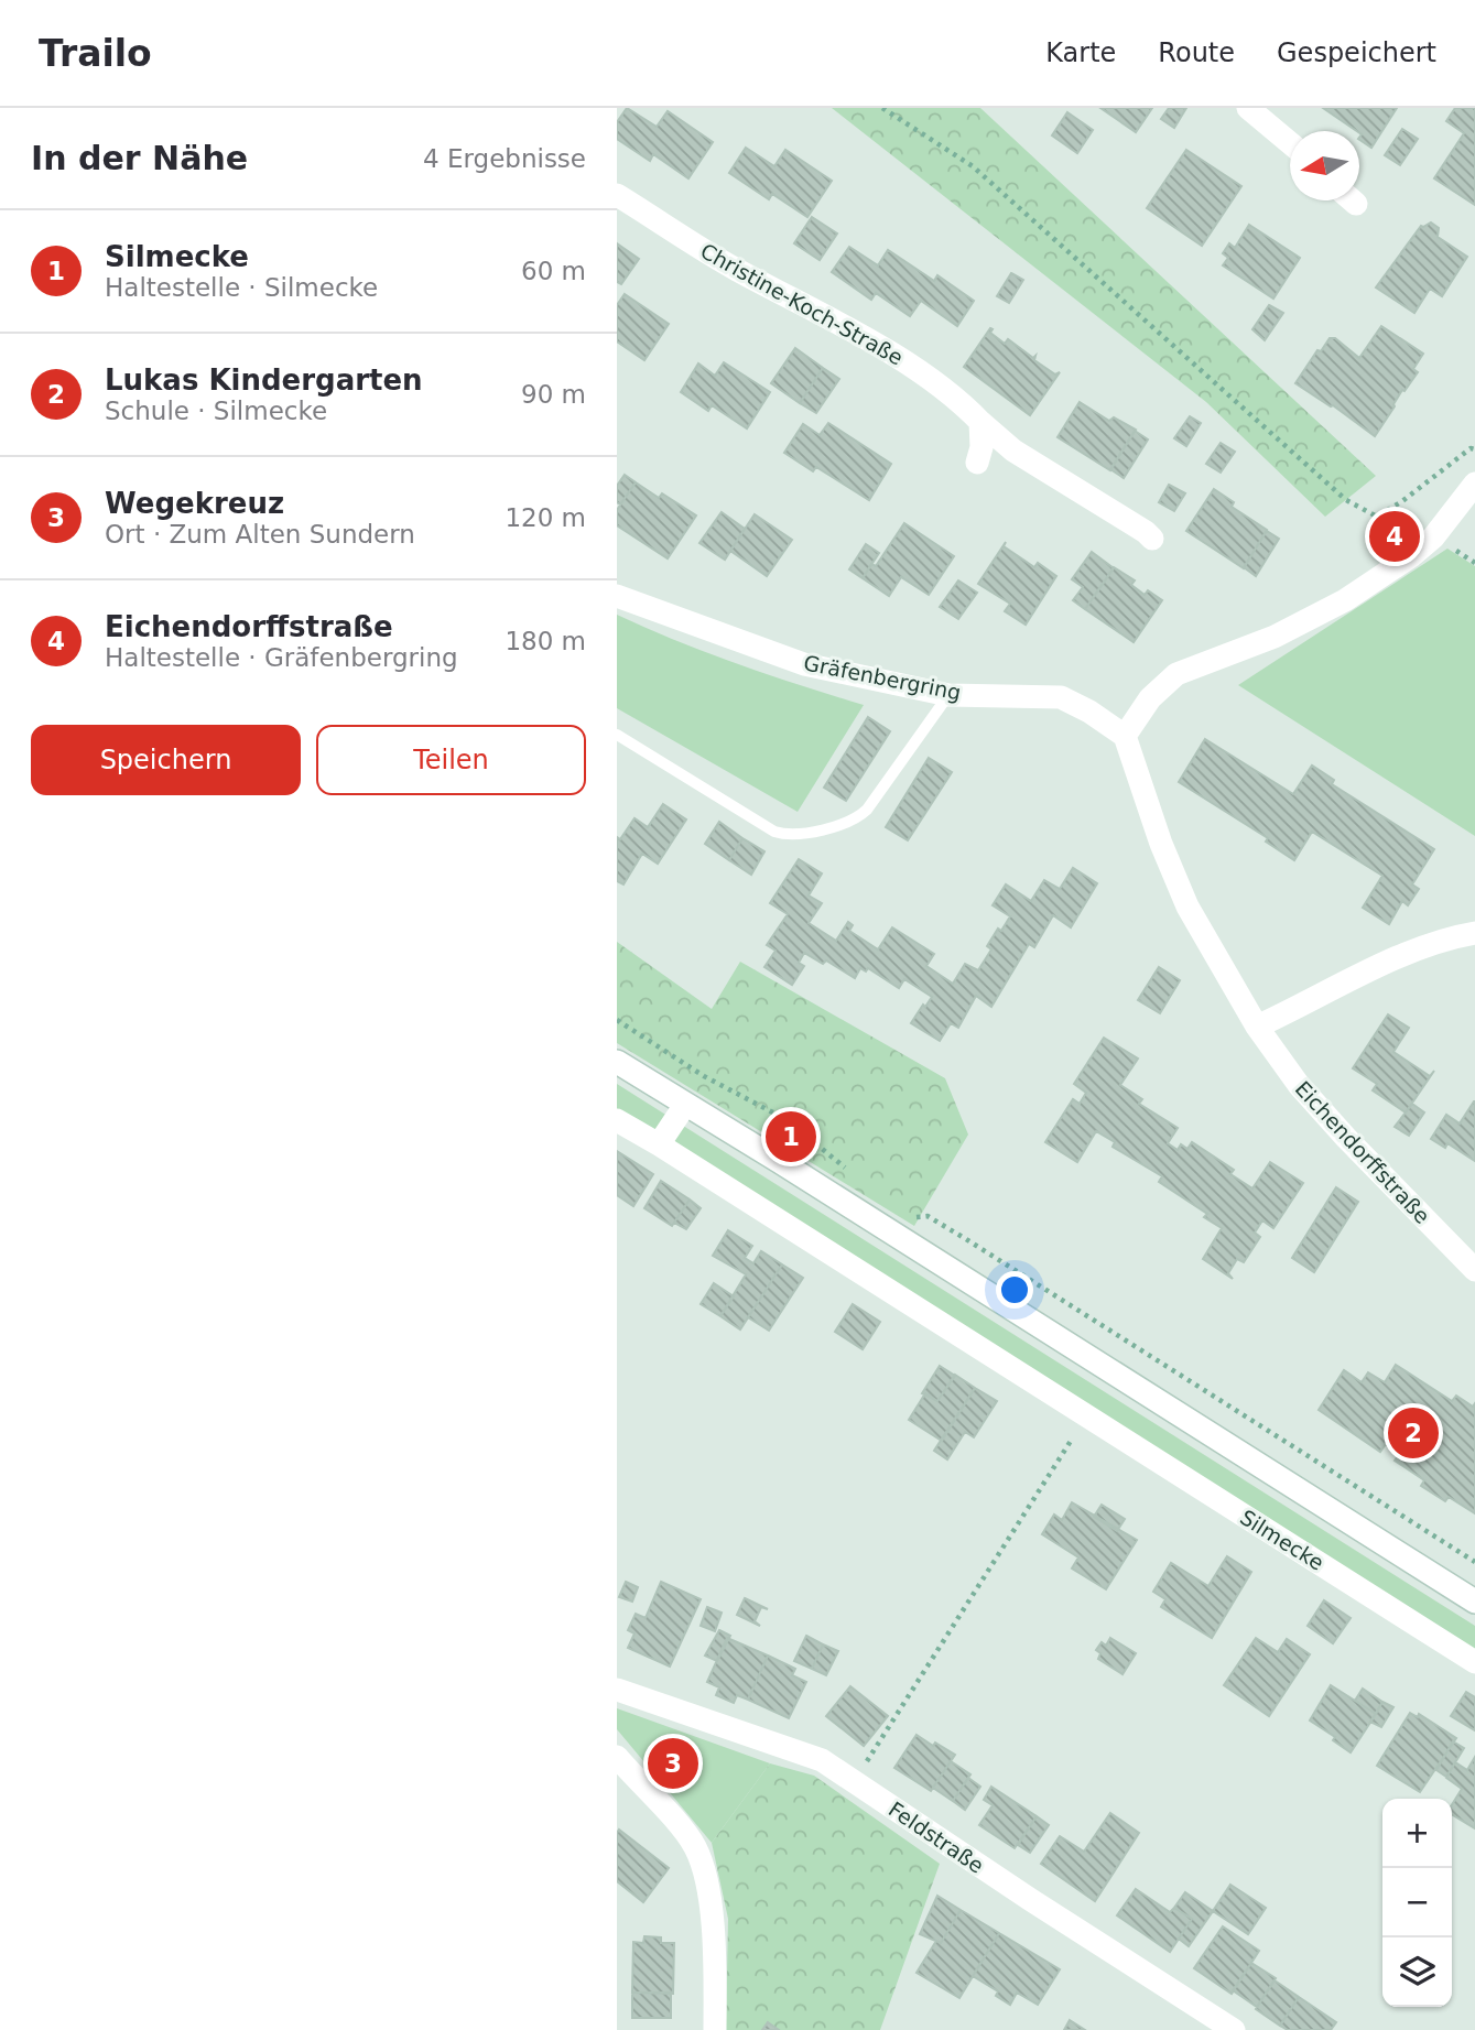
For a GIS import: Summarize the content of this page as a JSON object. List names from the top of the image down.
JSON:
{
  "streets": {
    "street": [
      "Christine-Koch-Straße",
      "Gräfenbergring",
      "Eichendorffstraße",
      "Silmecke",
      "Feldstraße"
    ]
  },
  "crossings": [
    ["Gräfenbergring", "Eichendorffstraße"]
  ],
  "north": "left",
  "page": {
    "header": "Trailo",
    "nav": ["Karte", "Route", "Gespeichert"],
    "heading": ["In der Nähe", "4 Ergebnisse"],
    "list": [
      {
        "mark": "1",
        "name": "Silmecke",
        "note": "Haltestelle · Silmecke",
        "value": "60 m"
      },
      {
        "mark": "2",
        "name": "Lukas Kindergarten",
        "note": "Schule · Silmecke",
        "value": "90 m"
      },
      {
        "mark": "3",
        "name": "Wegekreuz",
        "note": "Ort · Zum Alten Sundern",
        "value": "120 m"
      },
      {
        "mark": "4",
        "name": "Eichendorffstraße",
        "note": "Haltestelle · Gräfenbergring",
        "value": "180 m"
      }
    ],
    "pins": [
      "4",
      "1",
      "2",
      "3"
    ],
    "buttons": ["Speichern", "Teilen"],
    "map_buttons": ["+", "−"]
  }
}
